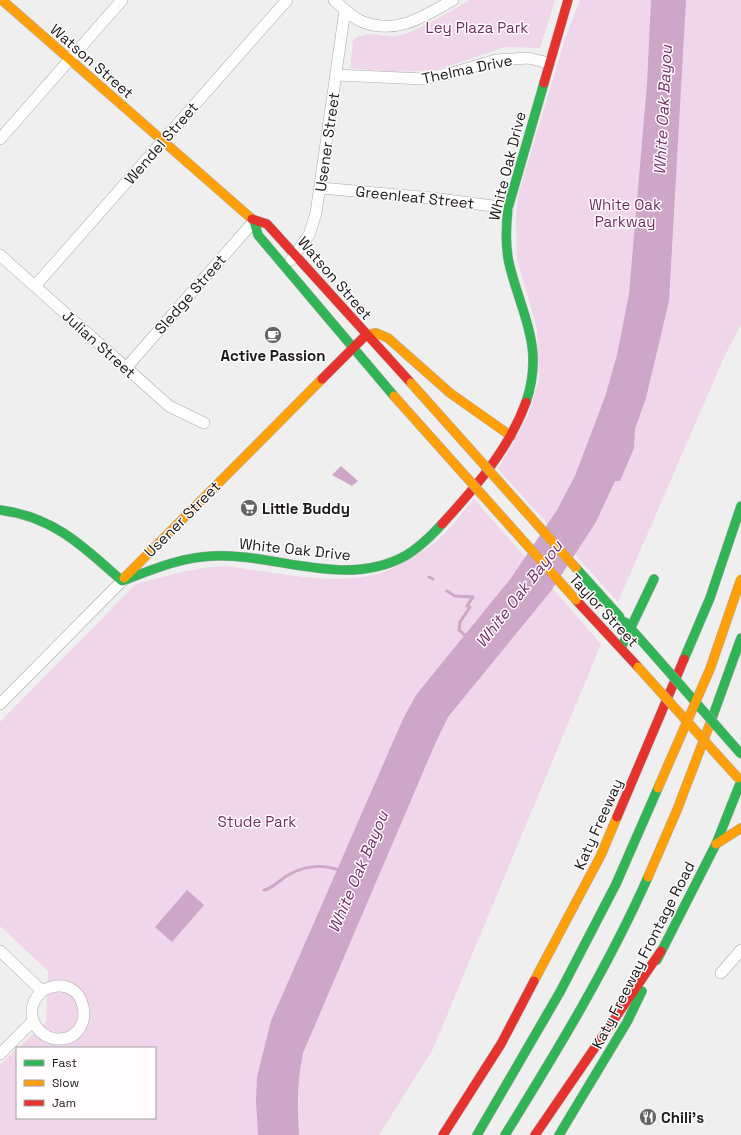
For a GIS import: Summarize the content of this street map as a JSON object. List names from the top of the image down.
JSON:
{
  "streets": {
    "main road": [
      "Watson Street",
      "Usener Street",
      "White Oak Drive",
      "Taylor Street",
      "Katy Freeway",
      "Katy Freeway Frontage Road"
    ],
    "street": [
      "Thelma Drive",
      "Wendel Street",
      "Greenleaf Street",
      "Sledge Street",
      "Julian Street"
    ]
  },
  "crossings": [
    ["Watson Street", "Usener Street"],
    ["Watson Street", "Wendel Street"],
    ["Watson Street", "White Oak Drive"],
    ["Watson Street", "Sledge Street"],
    ["Watson Street", "Taylor Street"],
    ["Thelma Drive", "Usener Street"],
    ["Thelma Drive", "White Oak Drive"],
    ["Usener Street", "White Oak Drive"],
    ["Usener Street", "Greenleaf Street"],
    ["Usener Street", "Taylor Street"],
    ["Wendel Street", "Julian Street"],
    ["White Oak Drive", "Greenleaf Street"],
    ["Sledge Street", "Julian Street"],
    ["Taylor Street", "Katy Freeway Frontage Road"]
  ],
  "water": ["White Oak Bayou"],
  "parks": ["Ley Plaza Park", "White Oak Parkway", "Stude Park"],
  "places": {
    "cafe": ["Active Passion"],
    "supermarket": ["Little Buddy"],
    "restaurant": ["Chili's"]
  },
  "legend": ["Fast", "Slow", "Jam"]
}
